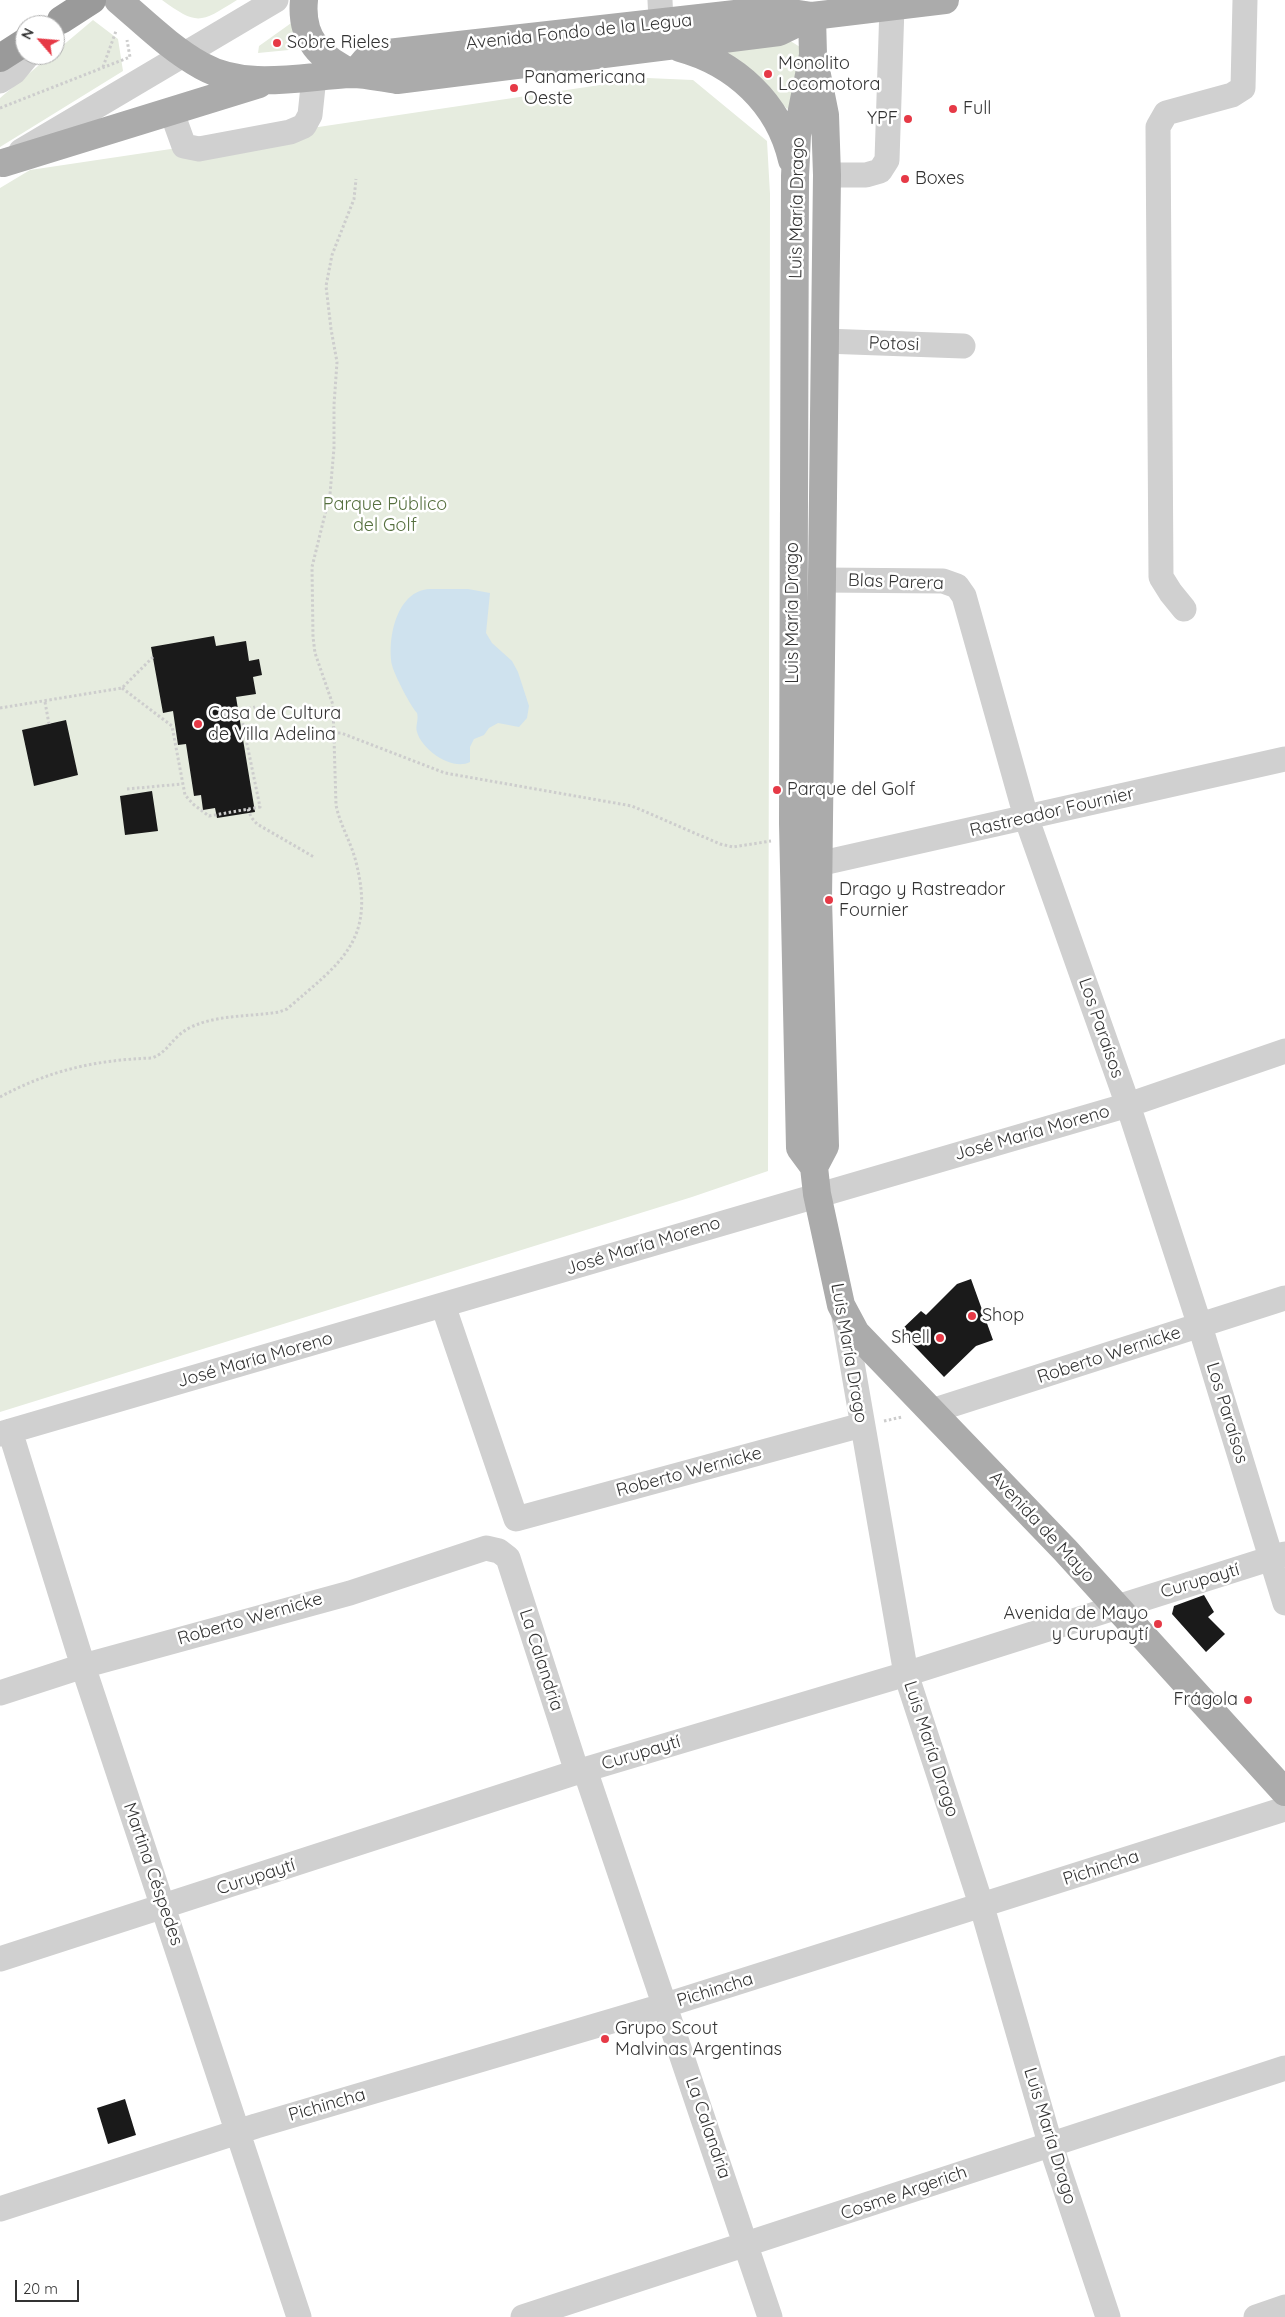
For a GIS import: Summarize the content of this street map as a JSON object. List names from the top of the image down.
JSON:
{
  "streets": {
    "main road": ["Avenida Fondo de la Legua", "Luis María Drago", "Avenida de Mayo"],
    "street": [
      "Potosi",
      "Blas Parera",
      "Rastreador Fournier",
      "Los Paraísos",
      "José María Moreno",
      "Roberto Wernicke",
      "Curupaytí",
      "La Calandria",
      "Pichincha",
      "Martina Céspedes",
      "Cosme Argerich"
    ]
  },
  "crossings": [
    ["Avenida Fondo de la Legua", "Luis María Drago"],
    ["Luis María Drago", "Potosi"],
    ["Luis María Drago", "Blas Parera"],
    ["Luis María Drago", "Rastreador Fournier"],
    ["Luis María Drago", "José María Moreno"],
    ["Luis María Drago", "Roberto Wernicke"],
    ["Luis María Drago", "Avenida de Mayo"],
    ["Luis María Drago", "Curupaytí"],
    ["Luis María Drago", "Pichincha"],
    ["Luis María Drago", "Cosme Argerich"],
    ["Blas Parera", "Los Paraísos"],
    ["Rastreador Fournier", "Los Paraísos"],
    ["Los Paraísos", "José María Moreno"],
    ["Los Paraísos", "Roberto Wernicke"],
    ["Los Paraísos", "Curupaytí"],
    ["José María Moreno", "Roberto Wernicke"],
    ["José María Moreno", "Martina Céspedes"],
    ["Roberto Wernicke", "Avenida de Mayo"],
    ["Roberto Wernicke", "La Calandria"],
    ["Roberto Wernicke", "Martina Céspedes"],
    ["Avenida de Mayo", "Curupaytí"],
    ["Curupaytí", "La Calandria"],
    ["Curupaytí", "Martina Céspedes"],
    ["La Calandria", "Pichincha"],
    ["La Calandria", "Cosme Argerich"],
    ["Pichincha", "Martina Céspedes"]
  ],
  "parks": ["Parque Público del Golf"],
  "places": [
    "Sobre Rieles",
    "Monolito Locomotora",
    "Panamericana Oeste",
    "Full",
    "YPF",
    "Boxes",
    "Casa de Cultura de Villa Adelina",
    "Parque del Golf",
    "Drago y Rastreador Fournier",
    "Shop",
    "Shell",
    "Avenida de Mayo y Curupaytí",
    "Frágola",
    "Grupo Scout Malvinas Argentinas"
  ],
  "scale_bar": "20 m",
  "north": "top left"
}
